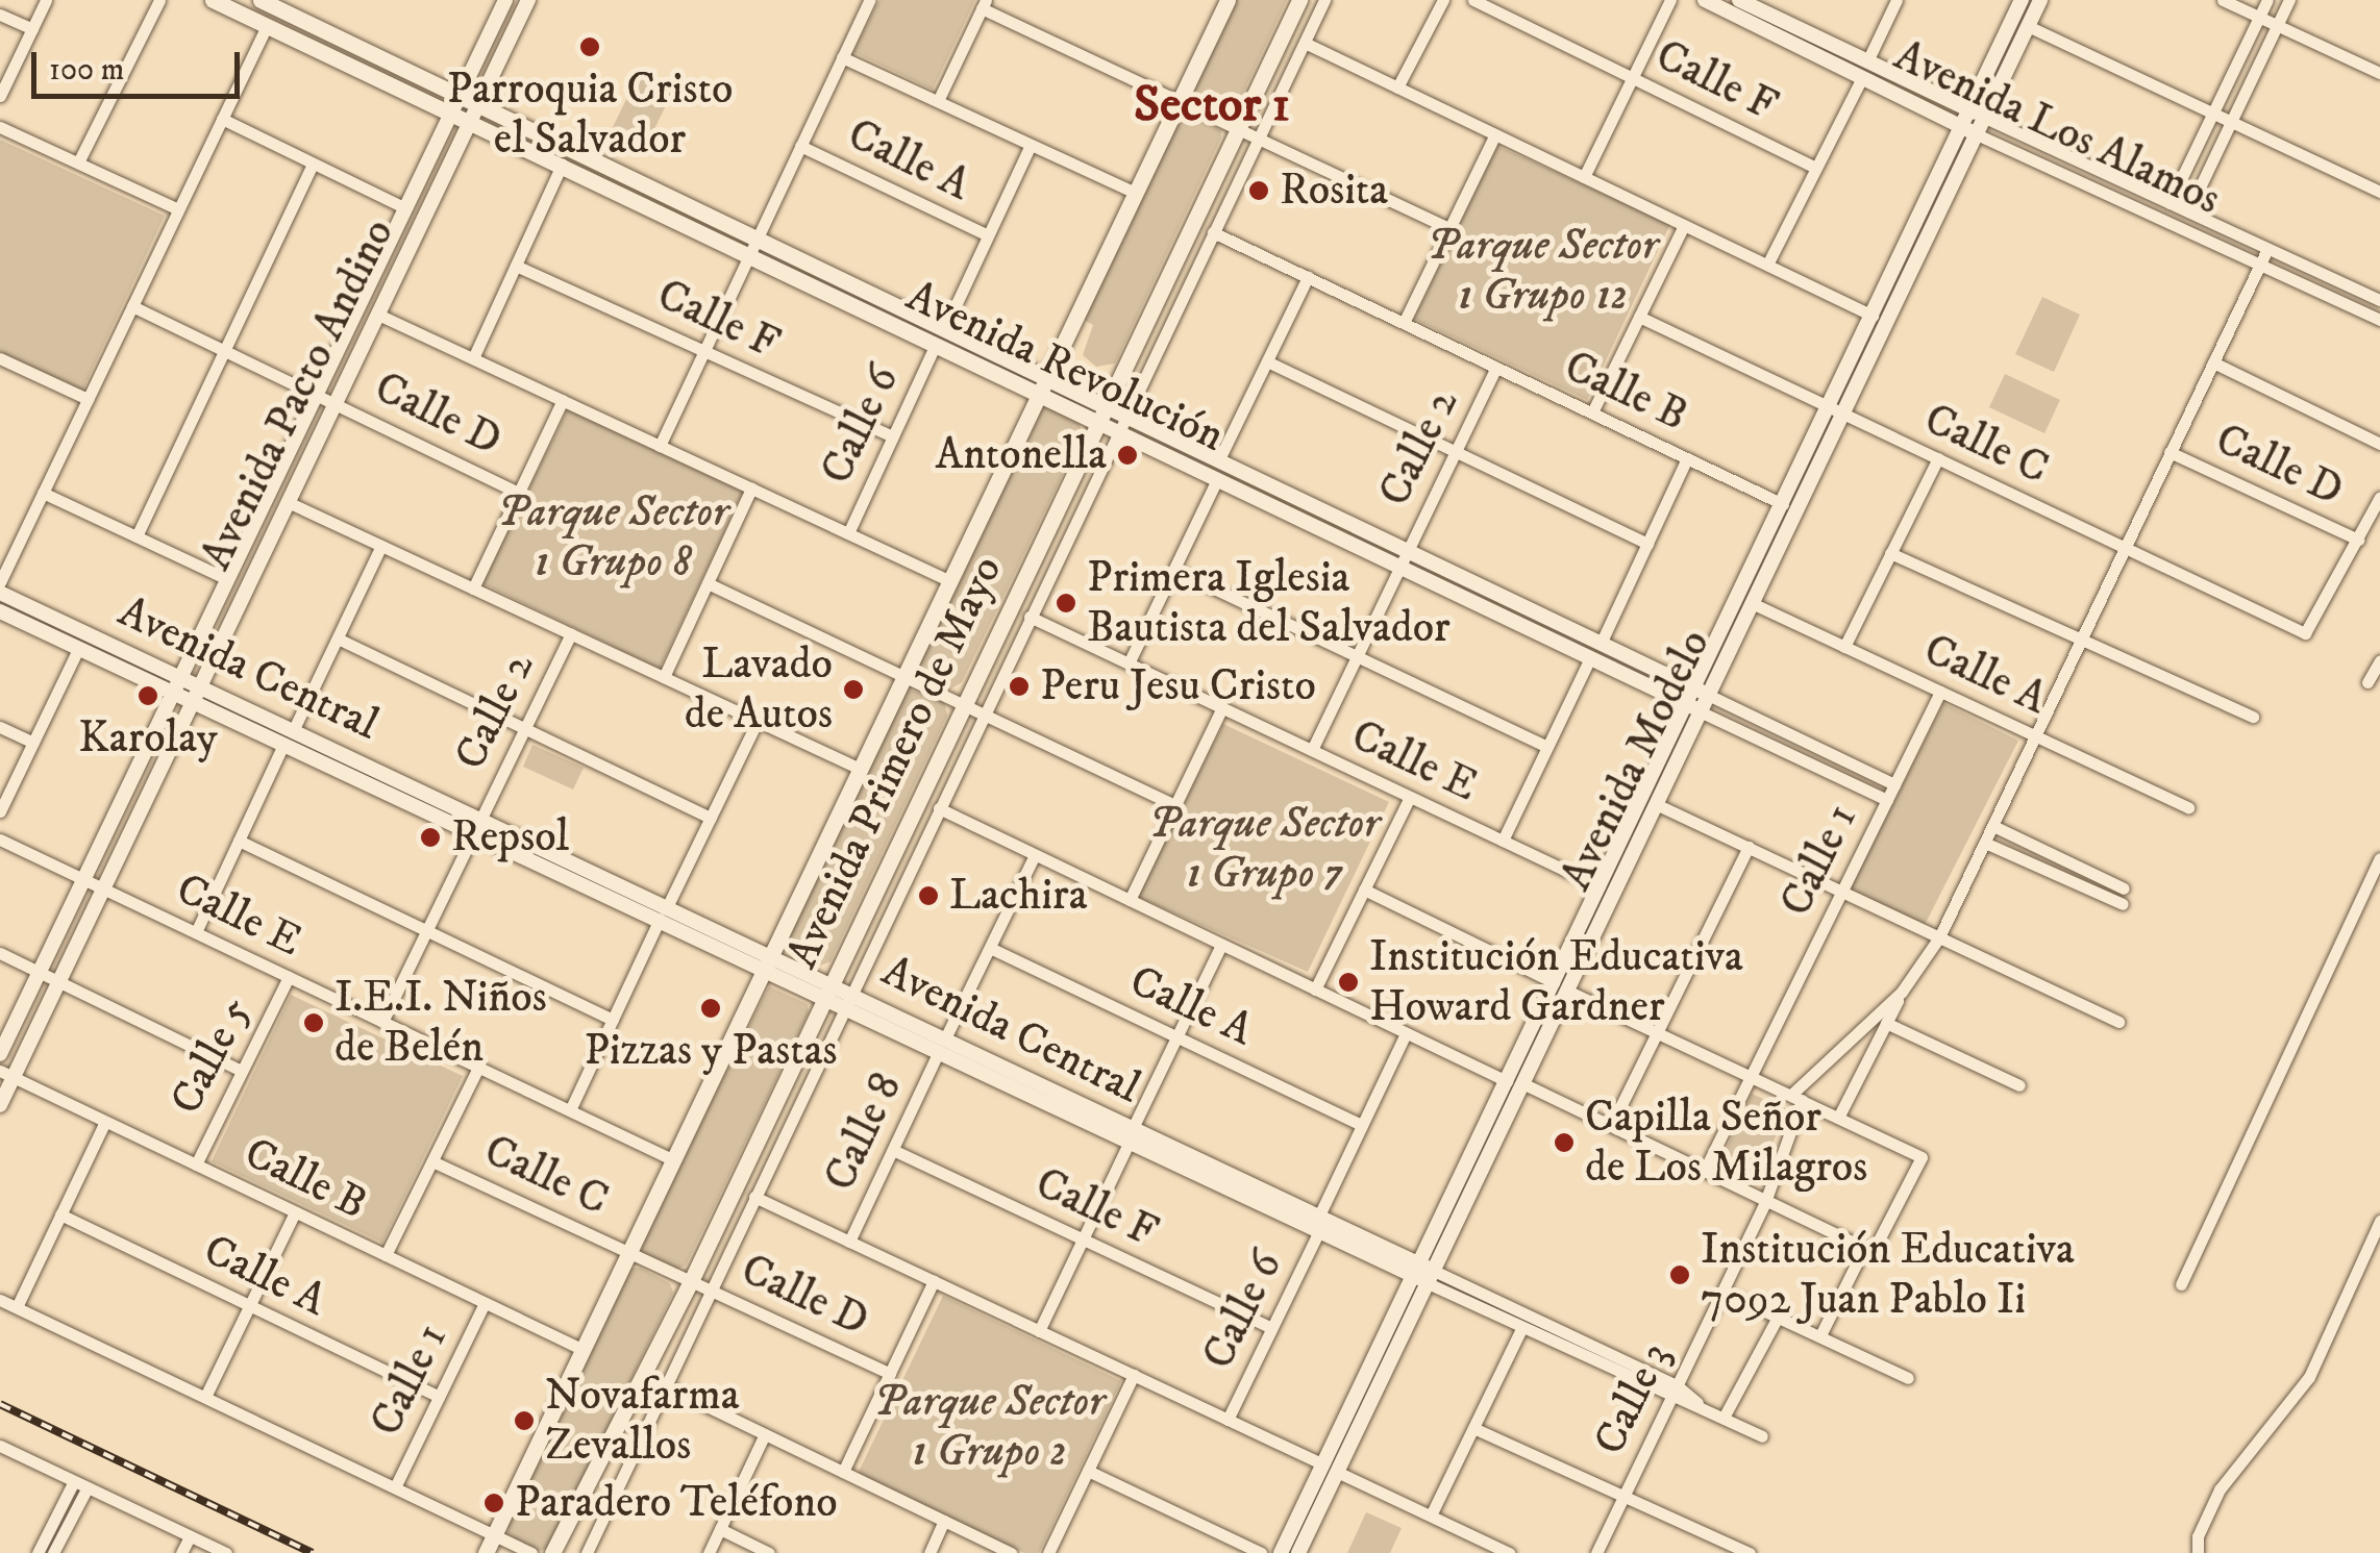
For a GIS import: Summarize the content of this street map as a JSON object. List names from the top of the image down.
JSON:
{
  "streets": {
    "main road": ["Avenida Revolución", "Avenida Primero de Mayo"],
    "street": [
      "Calle F",
      "Avenida Los Alamos",
      "Calle A",
      "Calle B",
      "Avenida Pacto Andino",
      "Calle D",
      "Calle 6",
      "Calle C",
      "Calle 2",
      "Avenida Central",
      "Avenida Modelo",
      "Calle E",
      "Calle 1",
      "Calle 5",
      "Calle 8",
      "Calle 3"
    ]
  },
  "crossings": [
    ["Calle F", "Calle 6"],
    ["Calle F", "Calle 8"],
    ["Avenida Los Alamos", "Avenida Modelo"],
    ["Calle A", "Avenida Modelo"],
    ["Calle A", "Calle 1"],
    ["Avenida Revolución", "Avenida Pacto Andino"],
    ["Avenida Revolución", "Calle 6"],
    ["Avenida Revolución", "Calle 2"],
    ["Avenida Revolución", "Avenida Modelo"],
    ["Avenida Revolución", "Avenida Primero de Mayo"],
    ["Avenida Revolución", "Calle 1"],
    ["Calle B", "Avenida Pacto Andino"],
    ["Calle B", "Calle 2"],
    ["Calle B", "Avenida Modelo"],
    ["Calle B", "Avenida Primero de Mayo"],
    ["Calle B", "Calle 1"],
    ["Calle B", "Calle 5"],
    ["Avenida Pacto Andino", "Calle D"],
    ["Avenida Pacto Andino", "Avenida Central"],
    ["Avenida Pacto Andino", "Calle E"],
    ["Calle D", "Calle C"],
    ["Calle D", "Avenida Primero de Mayo"],
    ["Calle 6", "Avenida Central"],
    ["Calle C", "Avenida Modelo"],
    ["Calle C", "Avenida Primero de Mayo"],
    ["Calle 2", "Avenida Central"],
    ["Calle 2", "Calle E"],
    ["Avenida Central", "Avenida Modelo"],
    ["Avenida Central", "Avenida Primero de Mayo"],
    ["Avenida Central", "Calle 8"],
    ["Avenida Central", "Calle 3"],
    ["Avenida Modelo", "Calle E"],
    ["Calle E", "Avenida Primero de Mayo"],
    ["Calle E", "Calle 5"]
  ],
  "districts": ["Sector 1"],
  "parks": [
    "Parque Sector 1 Grupo 12",
    "Parque Sector 1 Grupo 8",
    "Parque Sector 1 Grupo 7",
    "Parque Sector 1 Grupo 2"
  ],
  "places": [
    "Parroquia Cristo el Salvador",
    "Rosita",
    "Antonella",
    "Primera Iglesia Bautista del Salvador",
    "Peru Jesu Cristo",
    "Lavado de Autos",
    "Karolay",
    "Repsol",
    "Lachira",
    "Institución Educativa Howard Gardner",
    "Pizzas y Pastas",
    "I.E.I. Niños de Belén",
    "Capilla Señor de Los Milagros",
    "Institución Educativa 7092 Juan Pablo Ii",
    "Novafarma Zevallos",
    "Paradero Teléfono"
  ],
  "scale_bar": "100 m"
}
